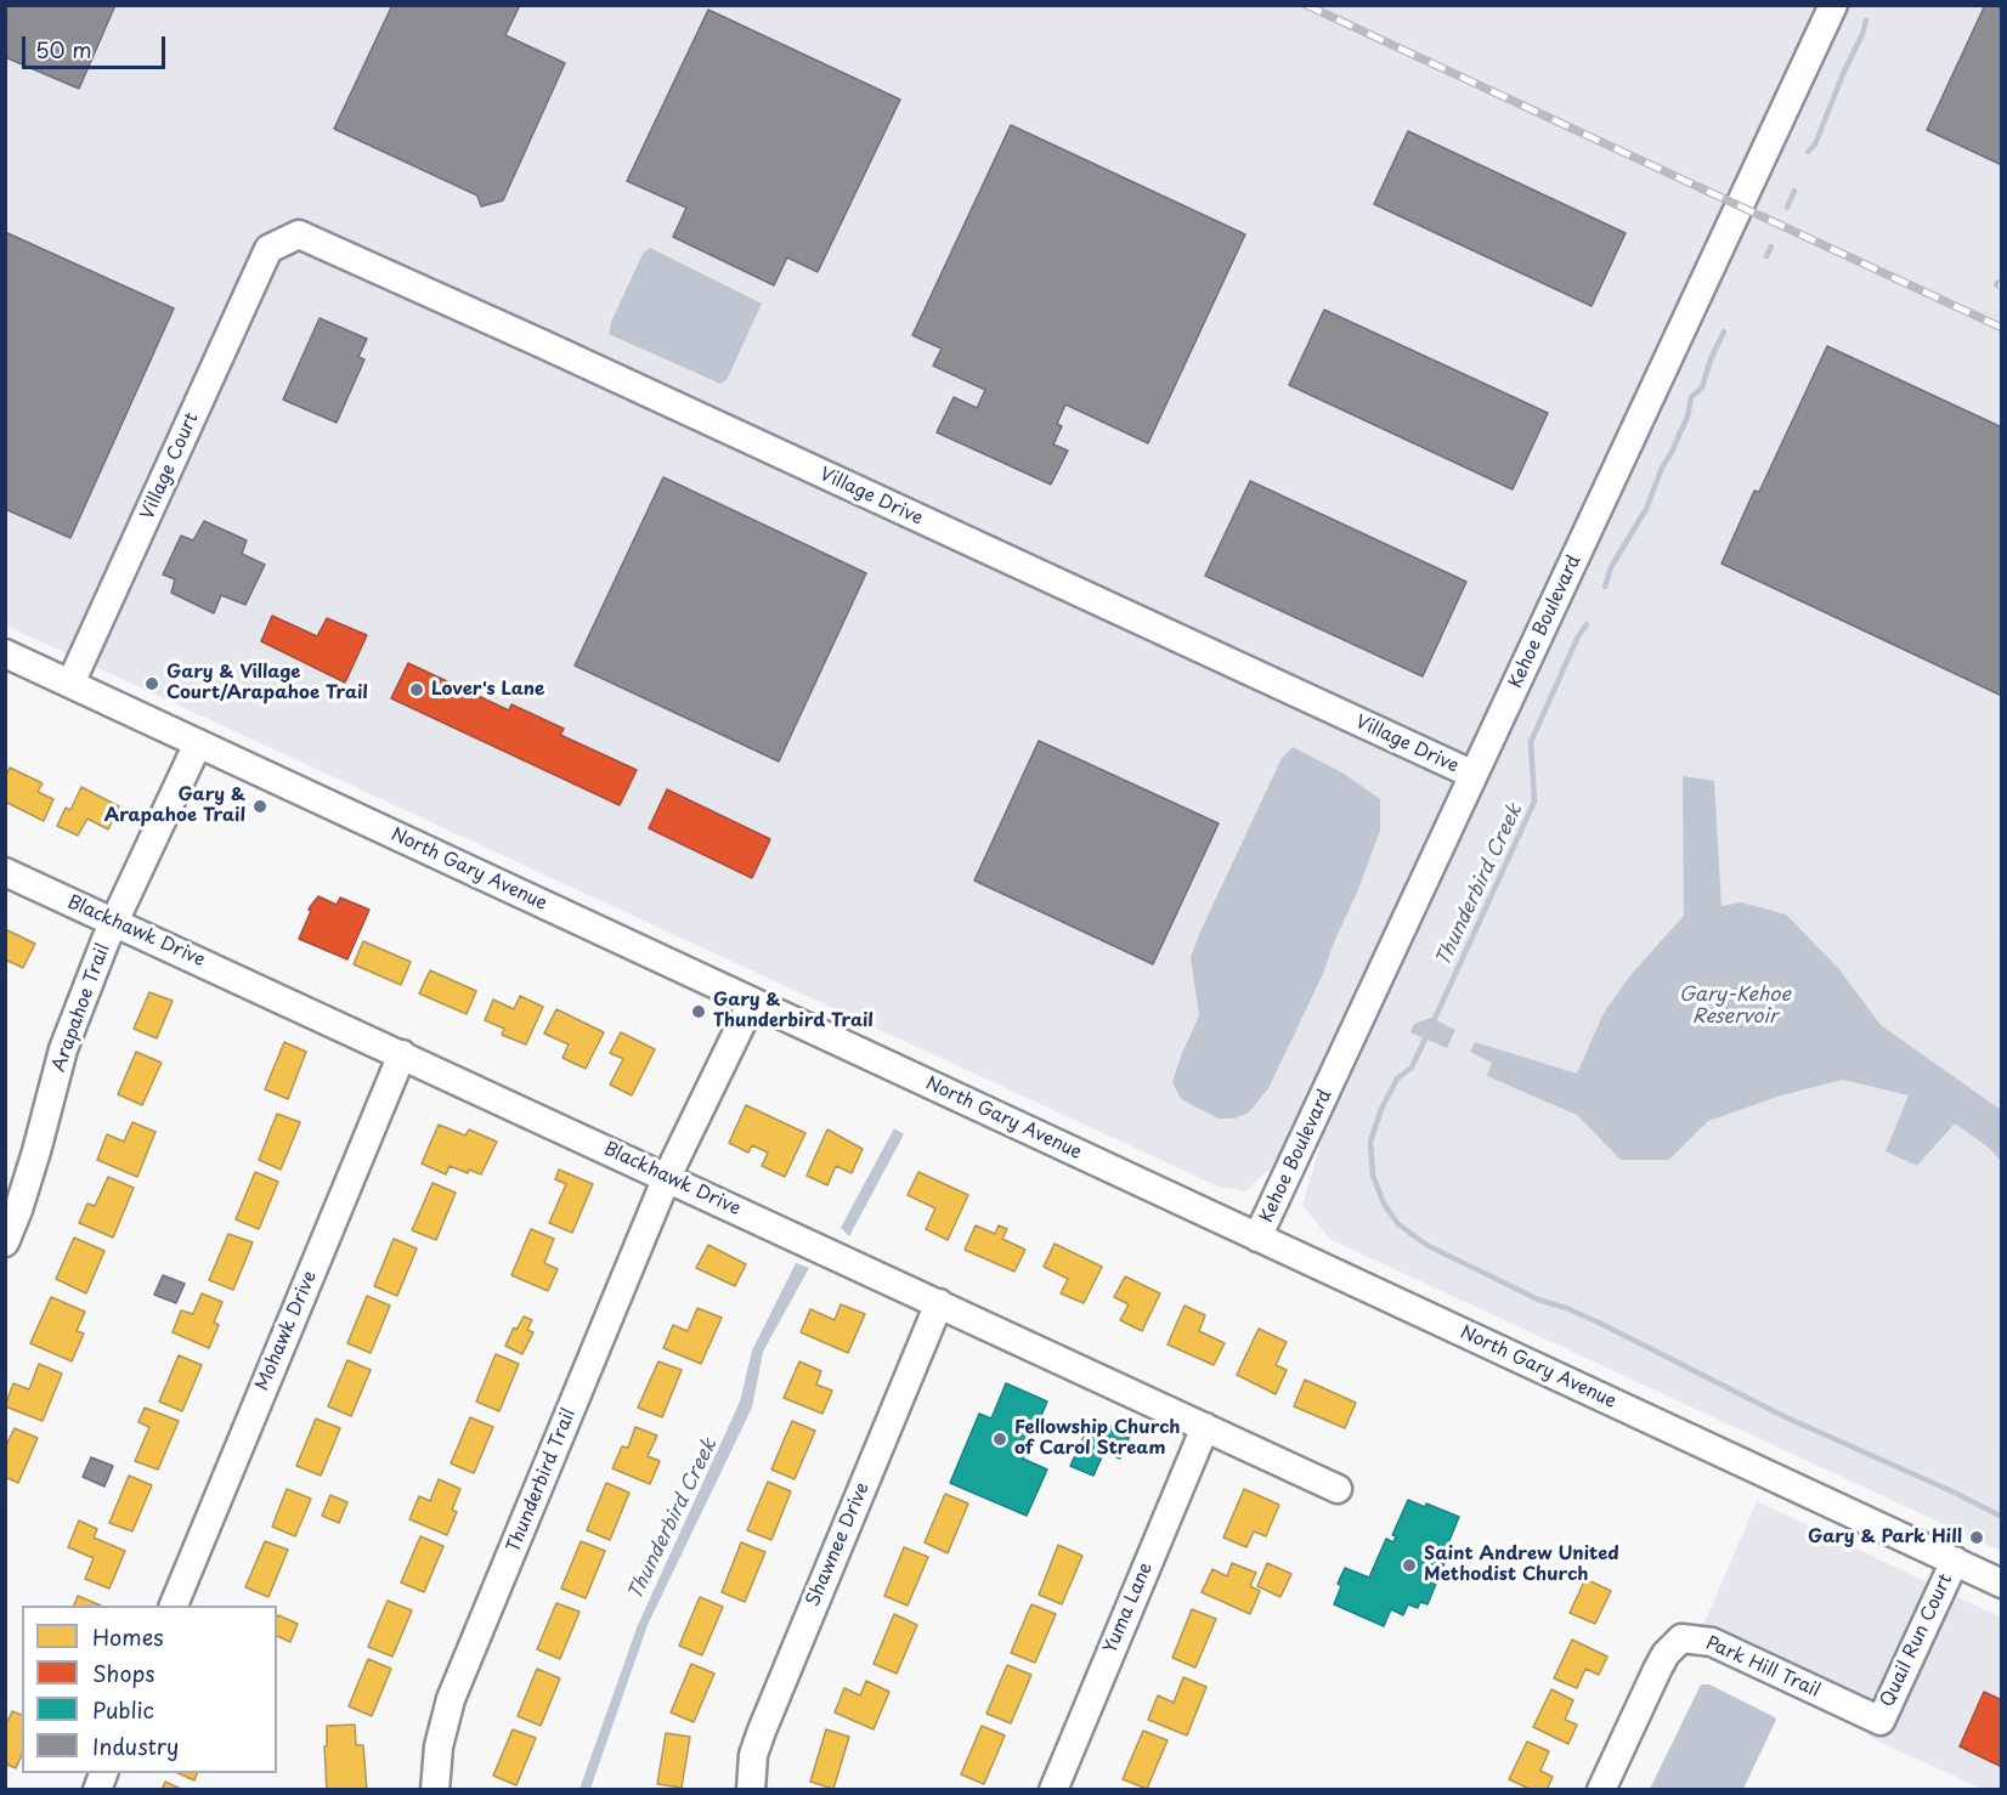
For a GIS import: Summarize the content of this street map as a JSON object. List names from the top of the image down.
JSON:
{
  "streets": {
    "street": [
      "Village Court",
      "Village Drive",
      "Kehoe Boulevard",
      "North Gary Avenue",
      "Blackhawk Drive",
      "Arapahoe Trail",
      "Mohawk Drive",
      "Thunderbird Trail",
      "Shawnee Drive",
      "Yuma Lane",
      "Quail Run Court",
      "Park Hill Trail"
    ]
  },
  "crossings": [
    ["Village Court", "Village Drive"],
    ["Village Court", "North Gary Avenue"],
    ["Village Drive", "Kehoe Boulevard"],
    ["Kehoe Boulevard", "North Gary Avenue"],
    ["North Gary Avenue", "Arapahoe Trail"],
    ["North Gary Avenue", "Thunderbird Trail"],
    ["North Gary Avenue", "Quail Run Court"],
    ["Blackhawk Drive", "Arapahoe Trail"],
    ["Blackhawk Drive", "Mohawk Drive"],
    ["Blackhawk Drive", "Thunderbird Trail"],
    ["Blackhawk Drive", "Shawnee Drive"],
    ["Blackhawk Drive", "Yuma Lane"],
    ["Quail Run Court", "Park Hill Trail"]
  ],
  "water": ["Thunderbird Creek", "Gary-Kehoe Reservoir"],
  "places": [
    "Gary & Village Court/Arapahoe Trail",
    "Lover's Lane",
    "Gary & Arapahoe Trail",
    "Gary & Thunderbird Trail",
    "Fellowship Church of Carol Stream",
    "Gary & Park Hill",
    "Saint Andrew United Methodist Church"
  ],
  "legend": [
    "Homes",
    "Shops",
    "Public",
    "Industry"
  ],
  "scale_bar": "50 m"
}
